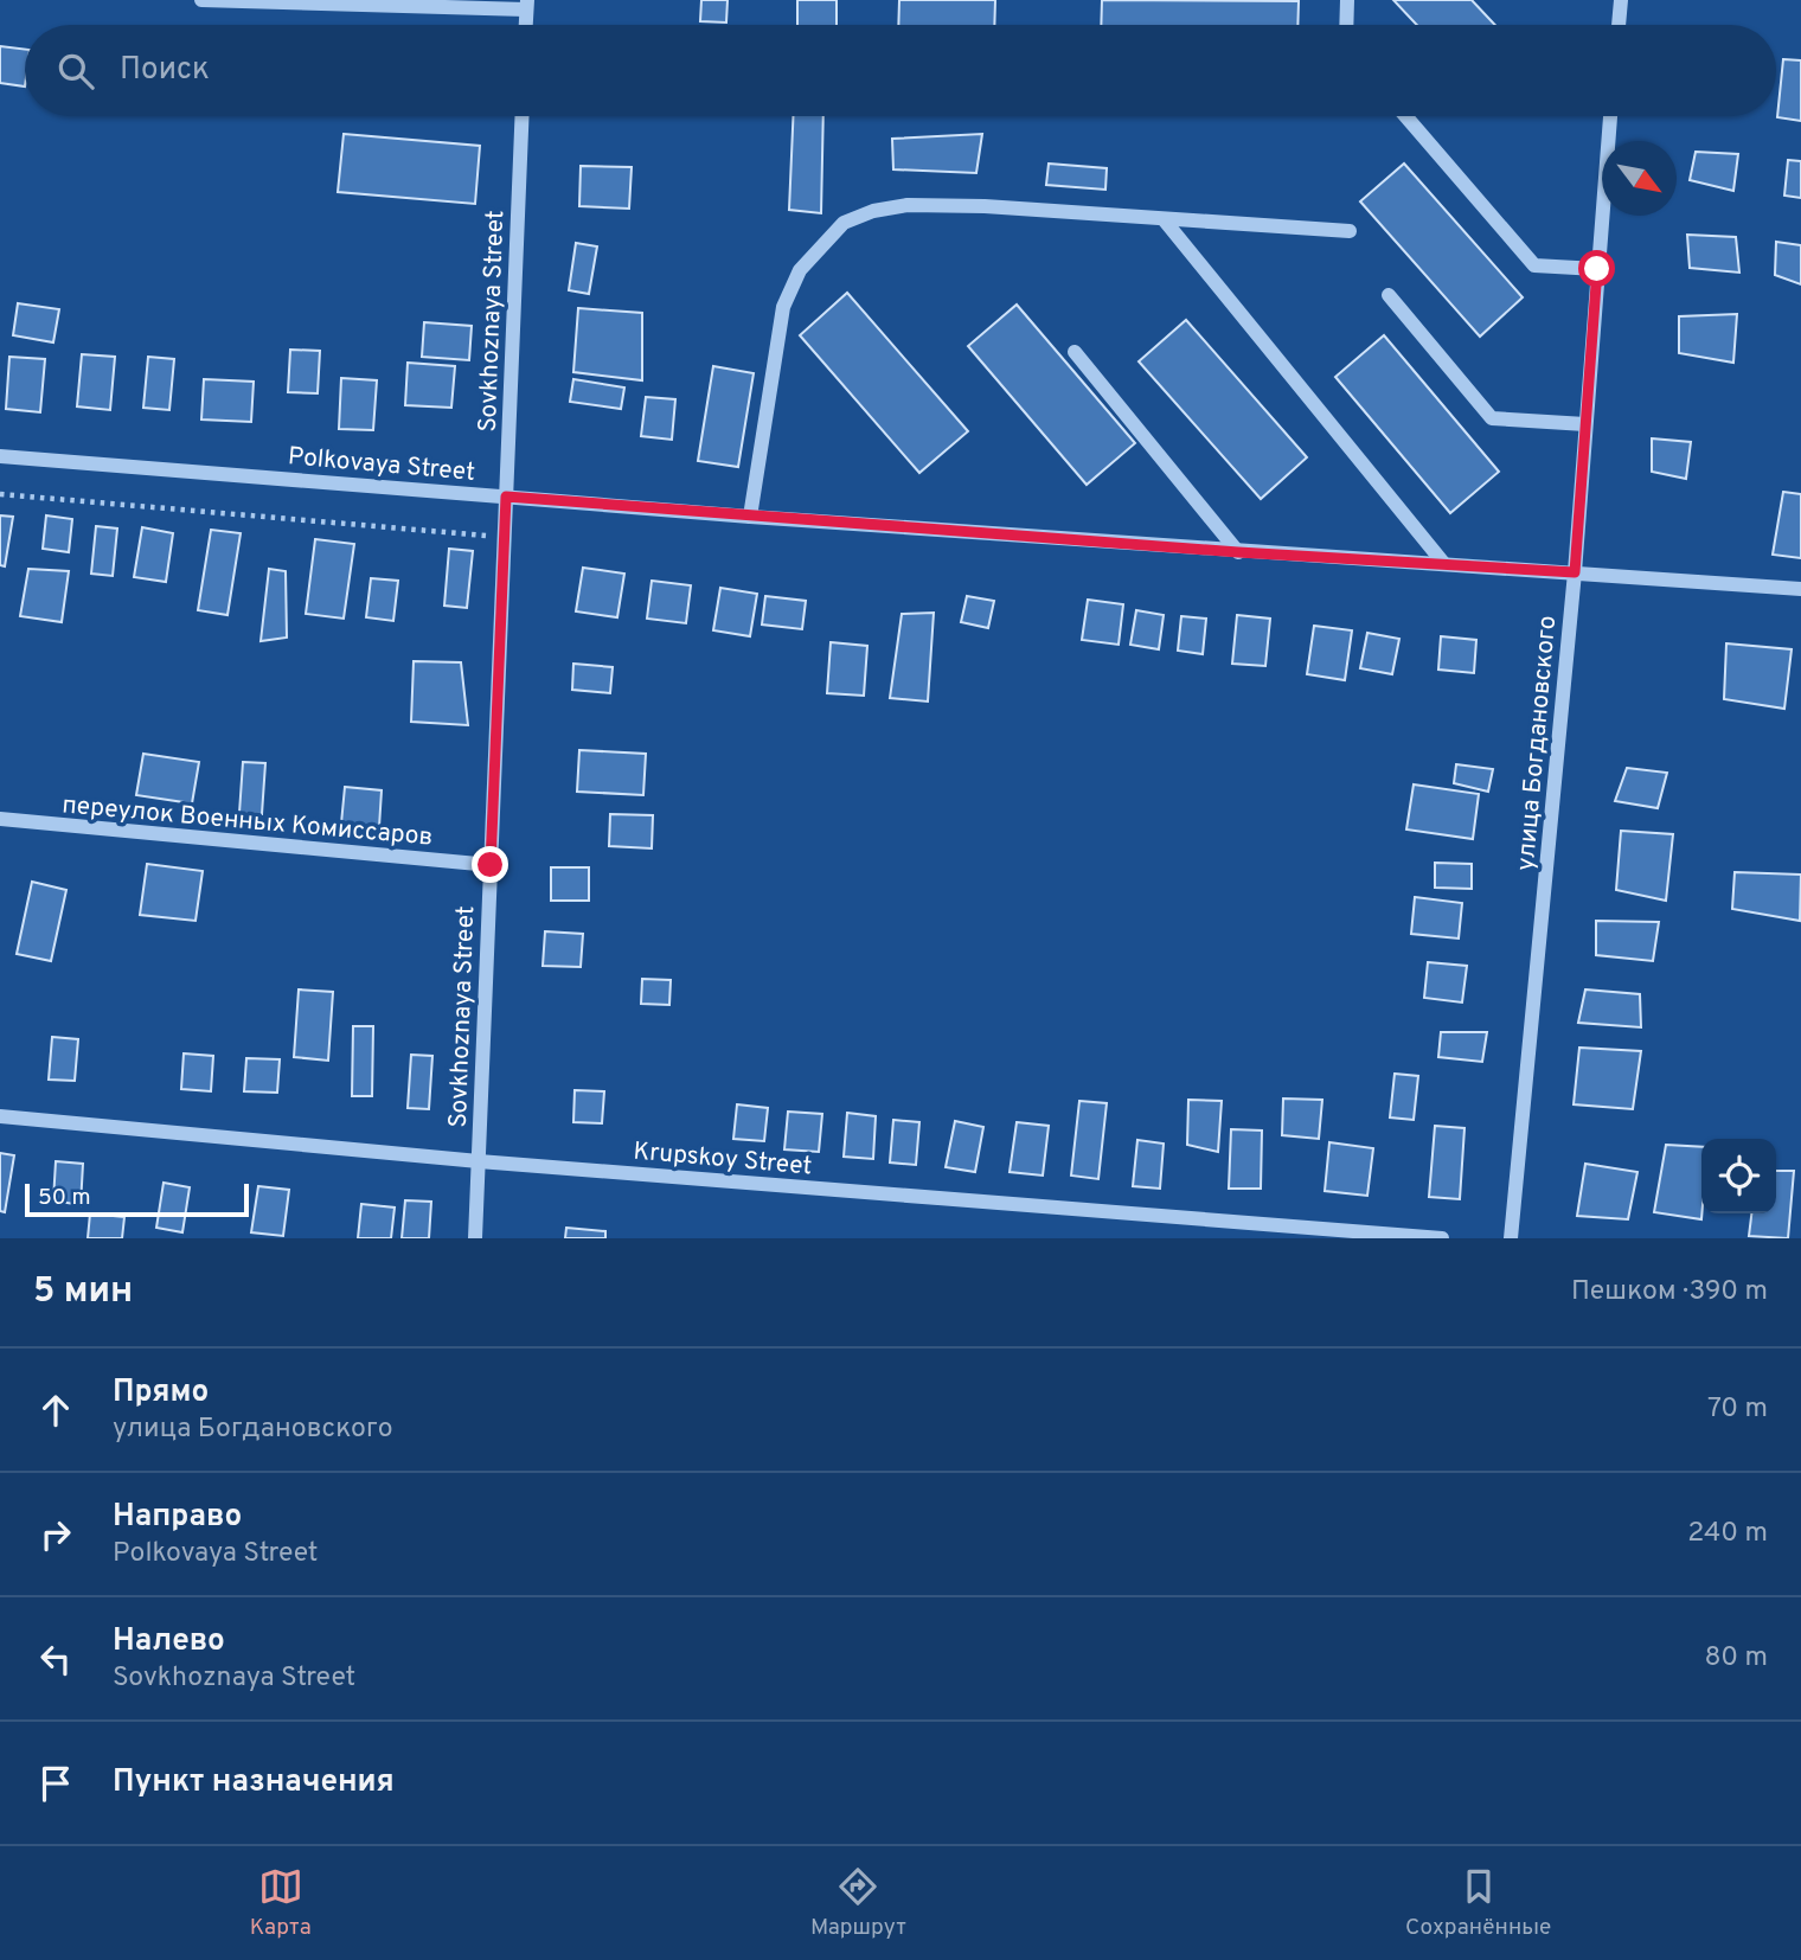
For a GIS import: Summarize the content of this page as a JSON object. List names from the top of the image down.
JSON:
{
  "streets": {
    "street": [
      "Sovkhoznaya Street",
      "Polkovaya Street",
      "улица Богдановского",
      "переулок Военных Комиссаров",
      "Krupskoy Street"
    ]
  },
  "crossings": [
    ["Sovkhoznaya Street", "Polkovaya Street"],
    ["Sovkhoznaya Street", "переулок Военных Комиссаров"],
    ["Sovkhoznaya Street", "Krupskoy Street"],
    ["Polkovaya Street", "улица Богдановского"]
  ],
  "scale_bar": "50 m",
  "north": "bottom right",
  "page": {
    "search": "Поиск",
    "scale": "50 m",
    "heading": ["5 мин", "Пешком · 390 m"],
    "list": [
      ["Прямо", "улица Богдановского", "70 m"],
      ["Направо", "Polkovaya Street", "240 m"],
      ["Налево", "Sovkhoznaya Street", "80 m"],
      "Пункт назначения"
    ],
    "nav": ["Карта", "Маршрут", "Сохранённые"]
  }
}
